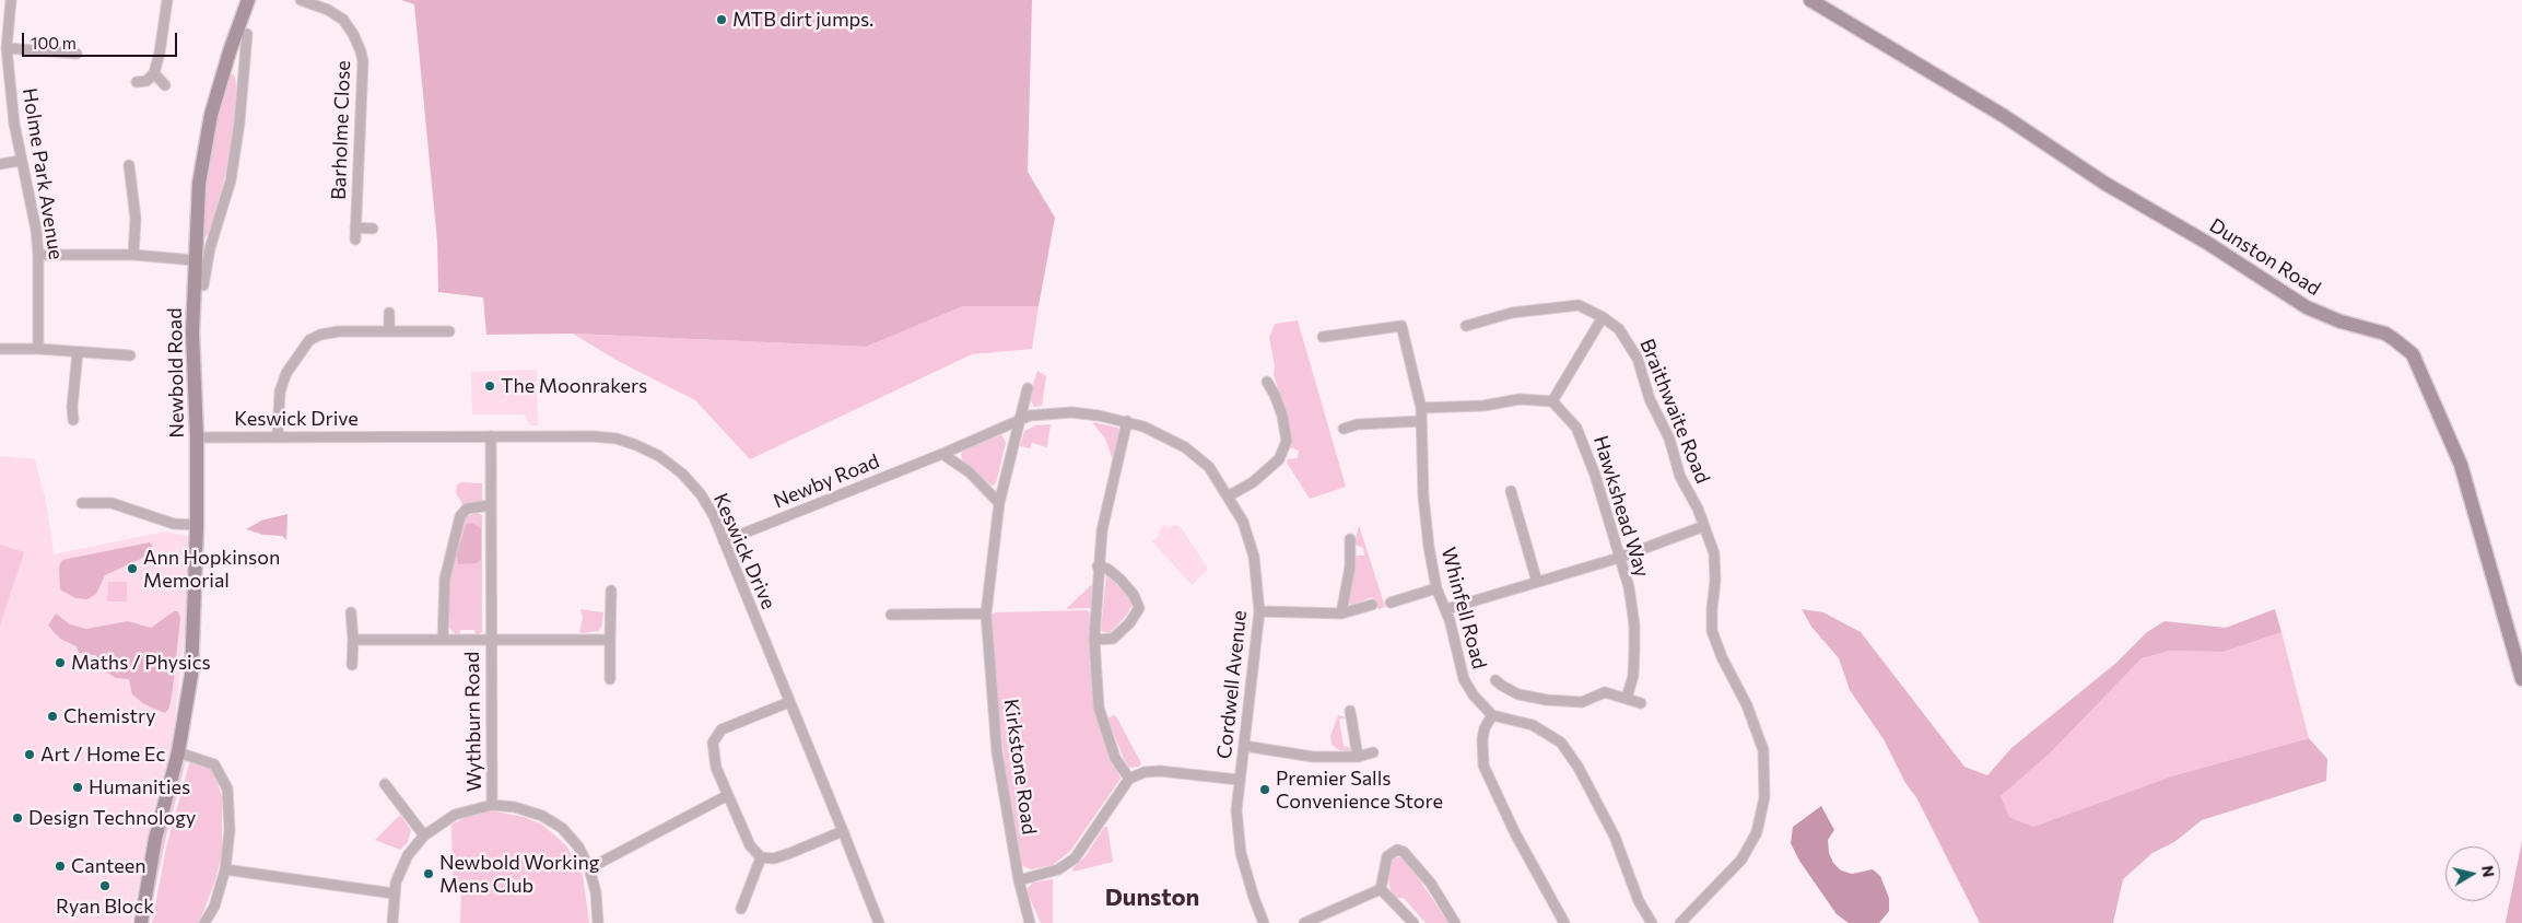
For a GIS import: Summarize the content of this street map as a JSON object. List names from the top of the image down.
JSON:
{
  "streets": {
    "main road": ["Dunston Road", "Newbold Road"],
    "street": [
      "Barholme Close",
      "Holme Park Avenue",
      "Braithwaite Road",
      "Keswick Drive",
      "Newby Road",
      "Hawkshead Way",
      "Whinfell Road",
      "Cordwell Avenue",
      "Wythburn Road",
      "Kirkstone Road"
    ]
  },
  "crossings": [
    ["Newbold Road", "Keswick Drive"],
    ["Keswick Drive", "Newby Road"],
    ["Keswick Drive", "Wythburn Road"],
    ["Newby Road", "Cordwell Avenue"],
    ["Newby Road", "Kirkstone Road"],
    ["Cordwell Avenue", "Kirkstone Road"]
  ],
  "districts": ["Dunston"],
  "places": [
    "MTB dirt jumps.",
    "The Moonrakers",
    "Ann Hopkinson Memorial",
    "Maths / Physics",
    "Chemistry",
    "Art / Home Ec",
    "Humanities",
    "Premier Salls Convenience Store",
    "Design Technology",
    "Canteen",
    "Newbold Working Mens Club",
    "Ryan Block"
  ],
  "scale_bar": "100 m",
  "north": "right"
}
